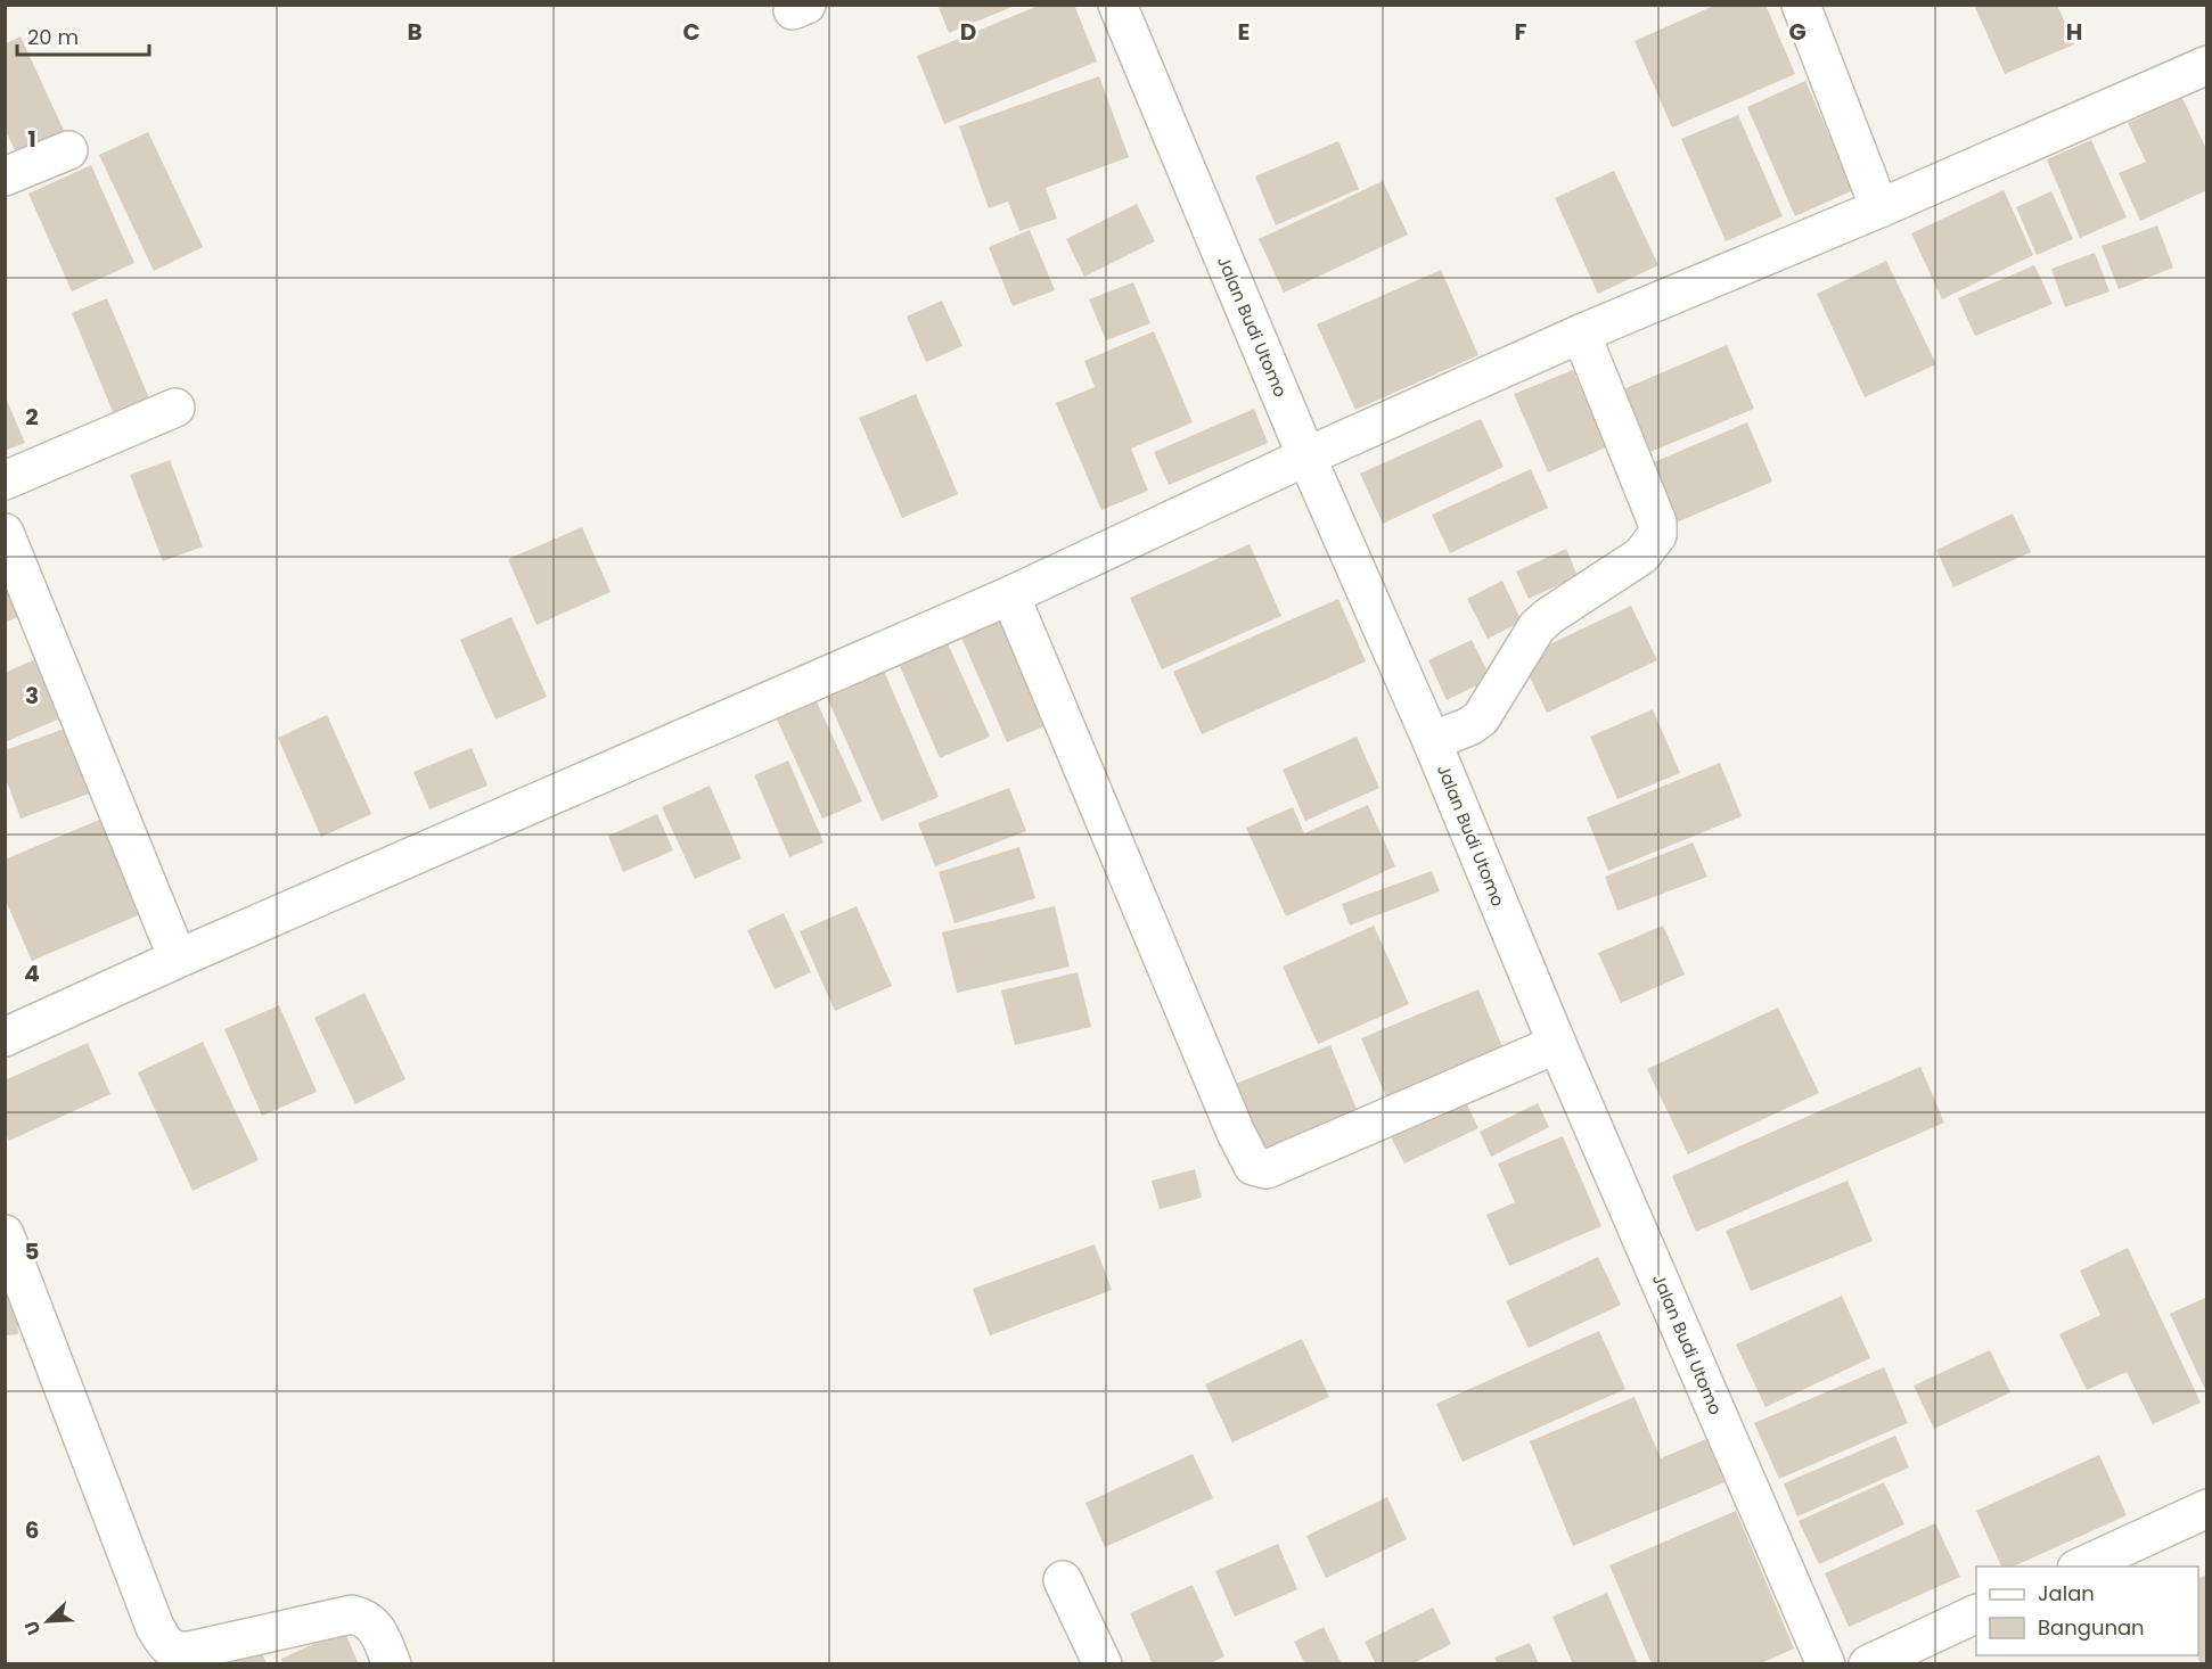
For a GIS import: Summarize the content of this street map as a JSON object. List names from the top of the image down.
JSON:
{
  "streets": {
    "street": ["Jalan Budi Utomo"]
  },
  "legend": ["Jalan", "Bangunan"],
  "scale_bar": "20 m",
  "north": "bottom left",
  "grid": {
    "columns": [
      "B",
      "C",
      "D",
      "E",
      "F",
      "G",
      "H"
    ],
    "rows": [
      "1",
      "2",
      "3",
      "4",
      "5",
      "6"
    ]
  }
}
